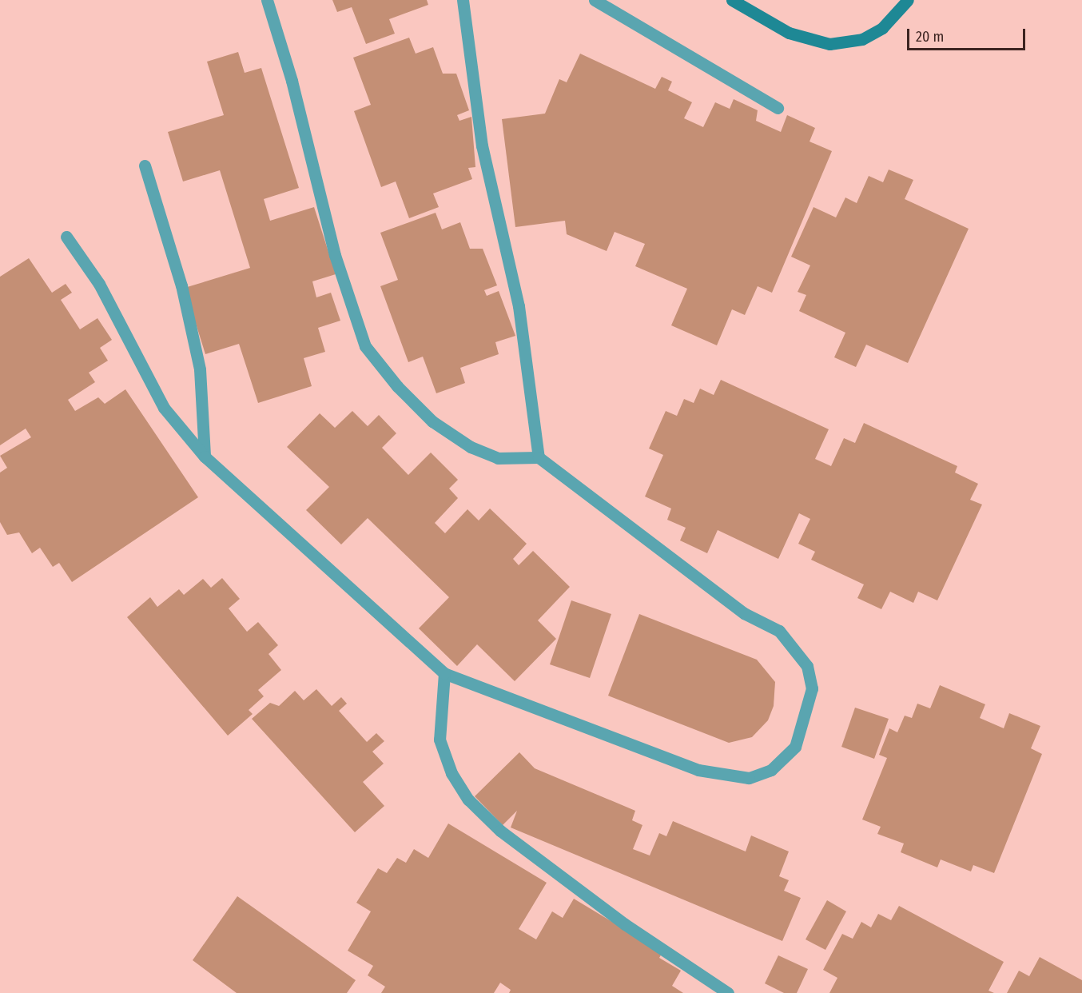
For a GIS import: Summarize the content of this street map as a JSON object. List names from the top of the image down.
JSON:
{
  "scale_bar": "20 m"
}
